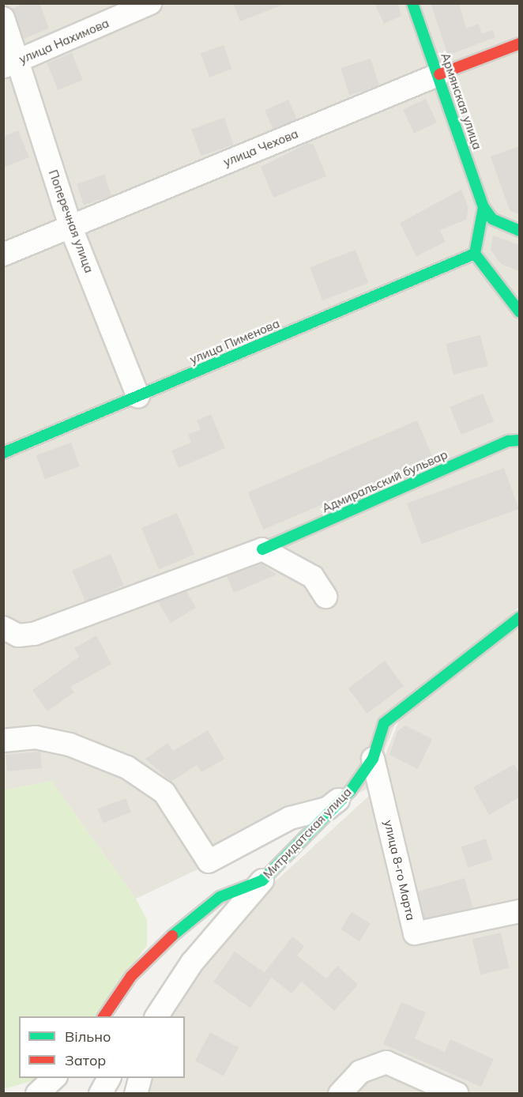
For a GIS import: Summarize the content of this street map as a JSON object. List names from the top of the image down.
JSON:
{
  "streets": {
    "street": [
      "улица Нахимова",
      "Армянская улица",
      "улица Чехова",
      "Поперечная улица",
      "улица Пименова",
      "Адмиральский бульвар",
      "Митридатская улица",
      "улица 8-го Марта"
    ]
  },
  "crossings": [
    ["улица Нахимова", "Поперечная улица"],
    ["Армянская улица", "улица Чехова"],
    ["Армянская улица", "улица Пименова"],
    ["улица Чехова", "Поперечная улица"],
    ["Поперечная улица", "улица Пименова"],
    ["Митридатская улица", "улица 8-го Марта"]
  ],
  "legend": ["Вільно", "Затор"]
}
